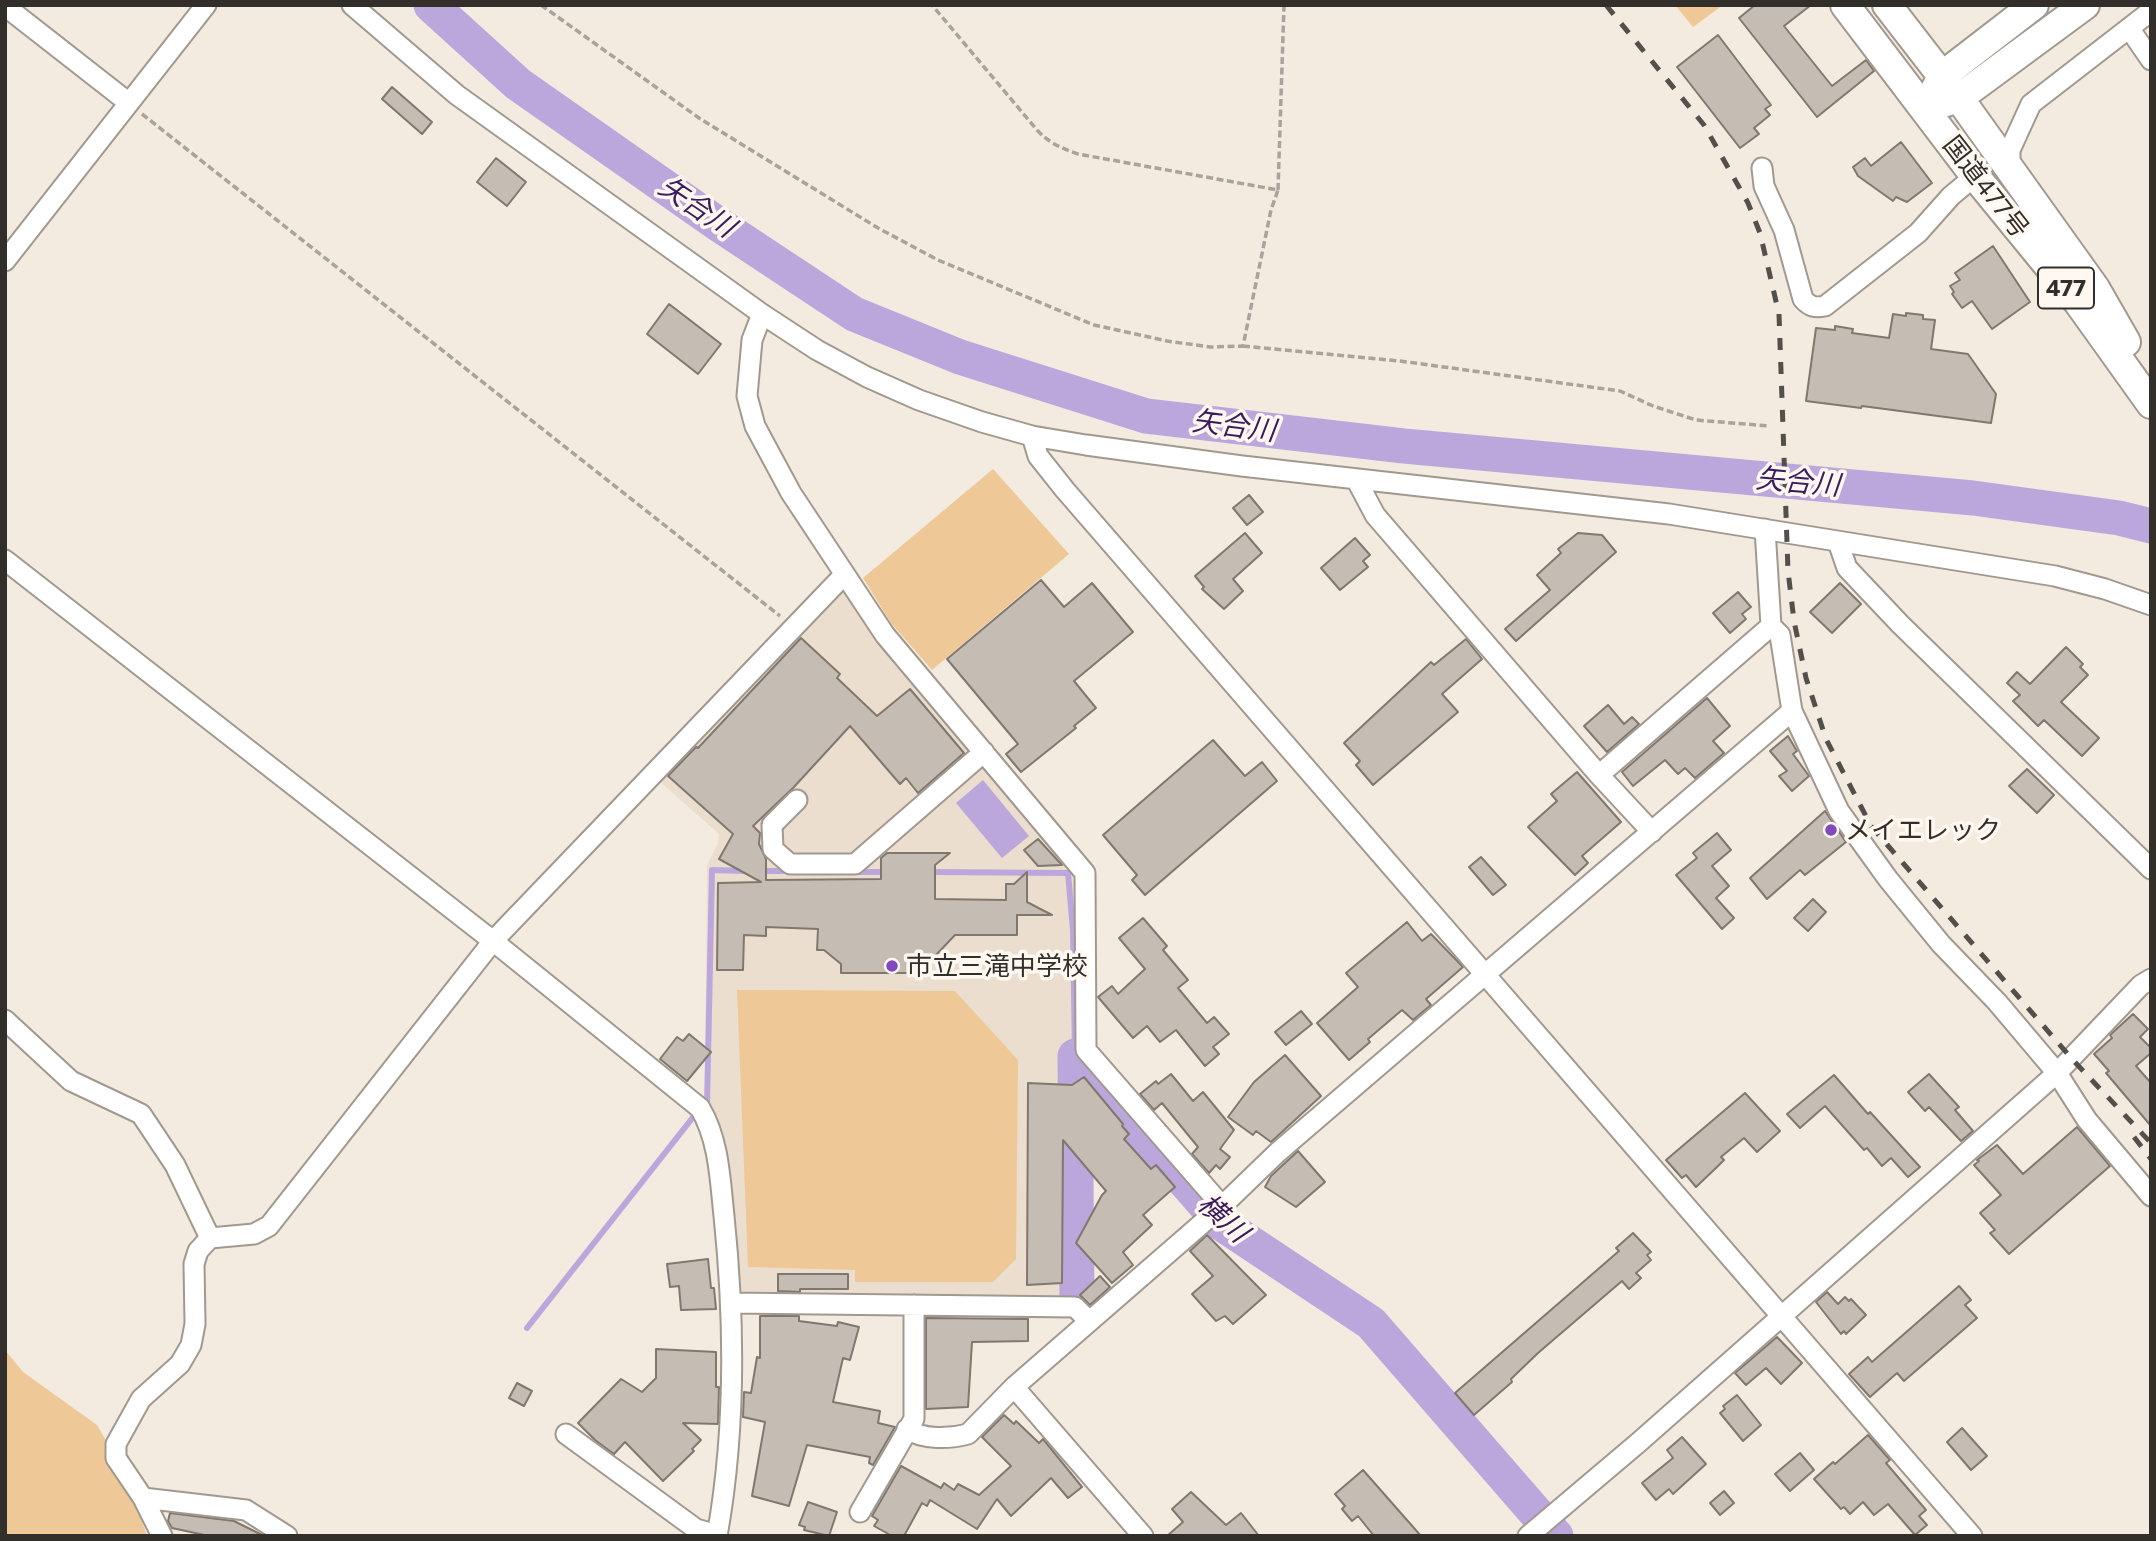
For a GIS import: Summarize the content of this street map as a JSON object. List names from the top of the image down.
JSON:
{
  "streets": {
    "highway": ["国道477号", "477"]
  },
  "water": ["矢合川", "横川"],
  "places": ["メイエレック", "市立三滝中学校"]
}
